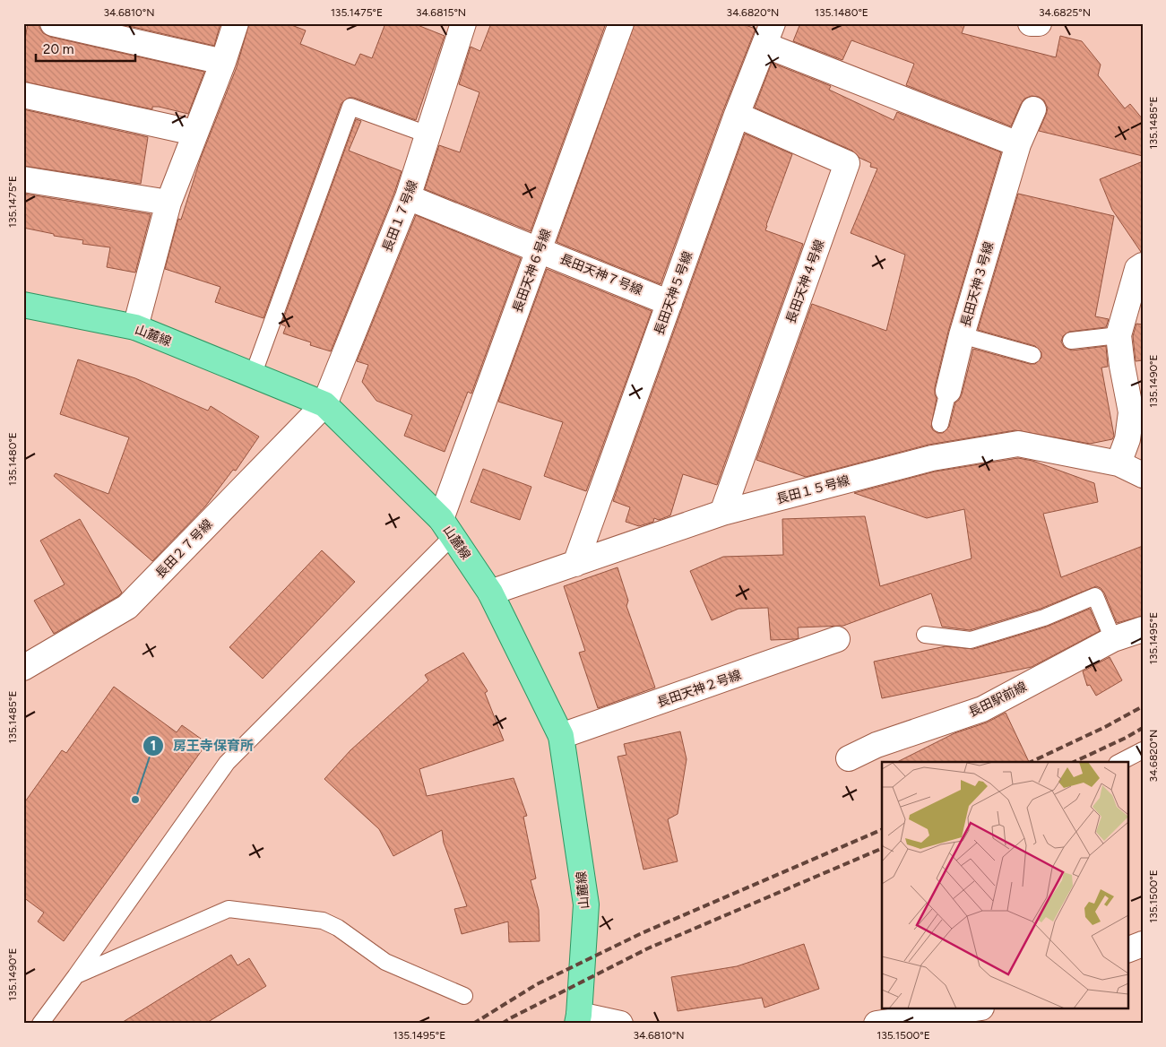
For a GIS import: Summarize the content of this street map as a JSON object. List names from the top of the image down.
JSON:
{
  "streets": {
    "main road": ["山麓線"],
    "street": [
      "長田１７号線",
      "長田天神６号線",
      "長田天神７号線",
      "長田天神４号線",
      "長田天神３号線",
      "長田天神５号線",
      "長田１５号線",
      "長田２７号線",
      "長田天神２号線",
      "長田駅前線"
    ]
  },
  "crossings": [
    ["長田１７号線", "長田天神７号線"],
    ["長田１７号線", "山麓線"],
    ["長田１７号線", "長田２７号線"],
    ["長田天神６号線", "長田天神７号線"],
    ["長田天神６号線", "山麓線"],
    ["長田天神７号線", "長田天神５号線"],
    ["長田天神４号線", "長田天神５号線"],
    ["長田天神４号線", "長田１５号線"],
    ["長田天神５号線", "長田１５号線"],
    ["山麓線", "長田１５号線"],
    ["山麓線", "長田２７号線"],
    ["山麓線", "長田天神２号線"]
  ],
  "places": ["房王寺保育所"],
  "scale_bar": "20 m",
  "coordinates": [
    "34.6810°N",
    "135.1475°E",
    "34.6815°N",
    "34.6820°N",
    "135.1480°E",
    "34.6825°N",
    "135.1485°E",
    "135.1490°E",
    "135.1495°E",
    "135.1500°E"
  ]
}
